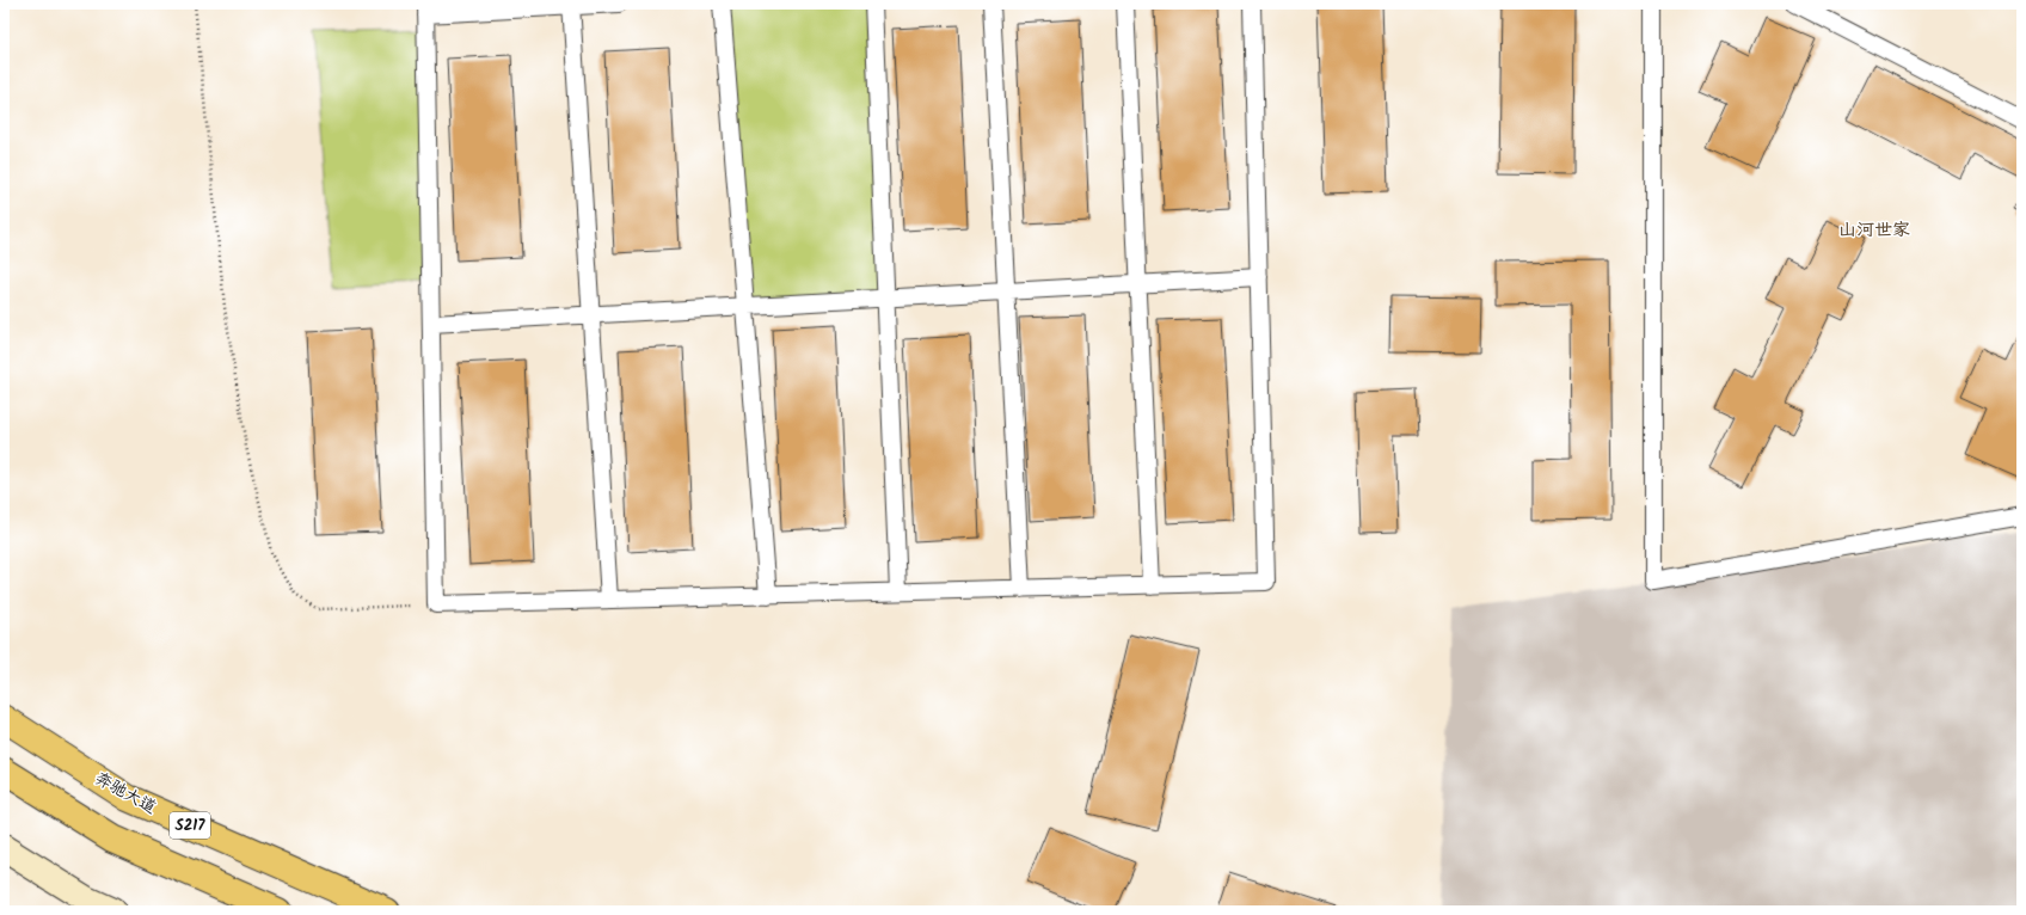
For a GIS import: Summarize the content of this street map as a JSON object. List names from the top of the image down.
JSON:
{
  "streets": {
    "main road": ["奔驰大道", "S217"]
  },
  "districts": ["山河世家"]
}
